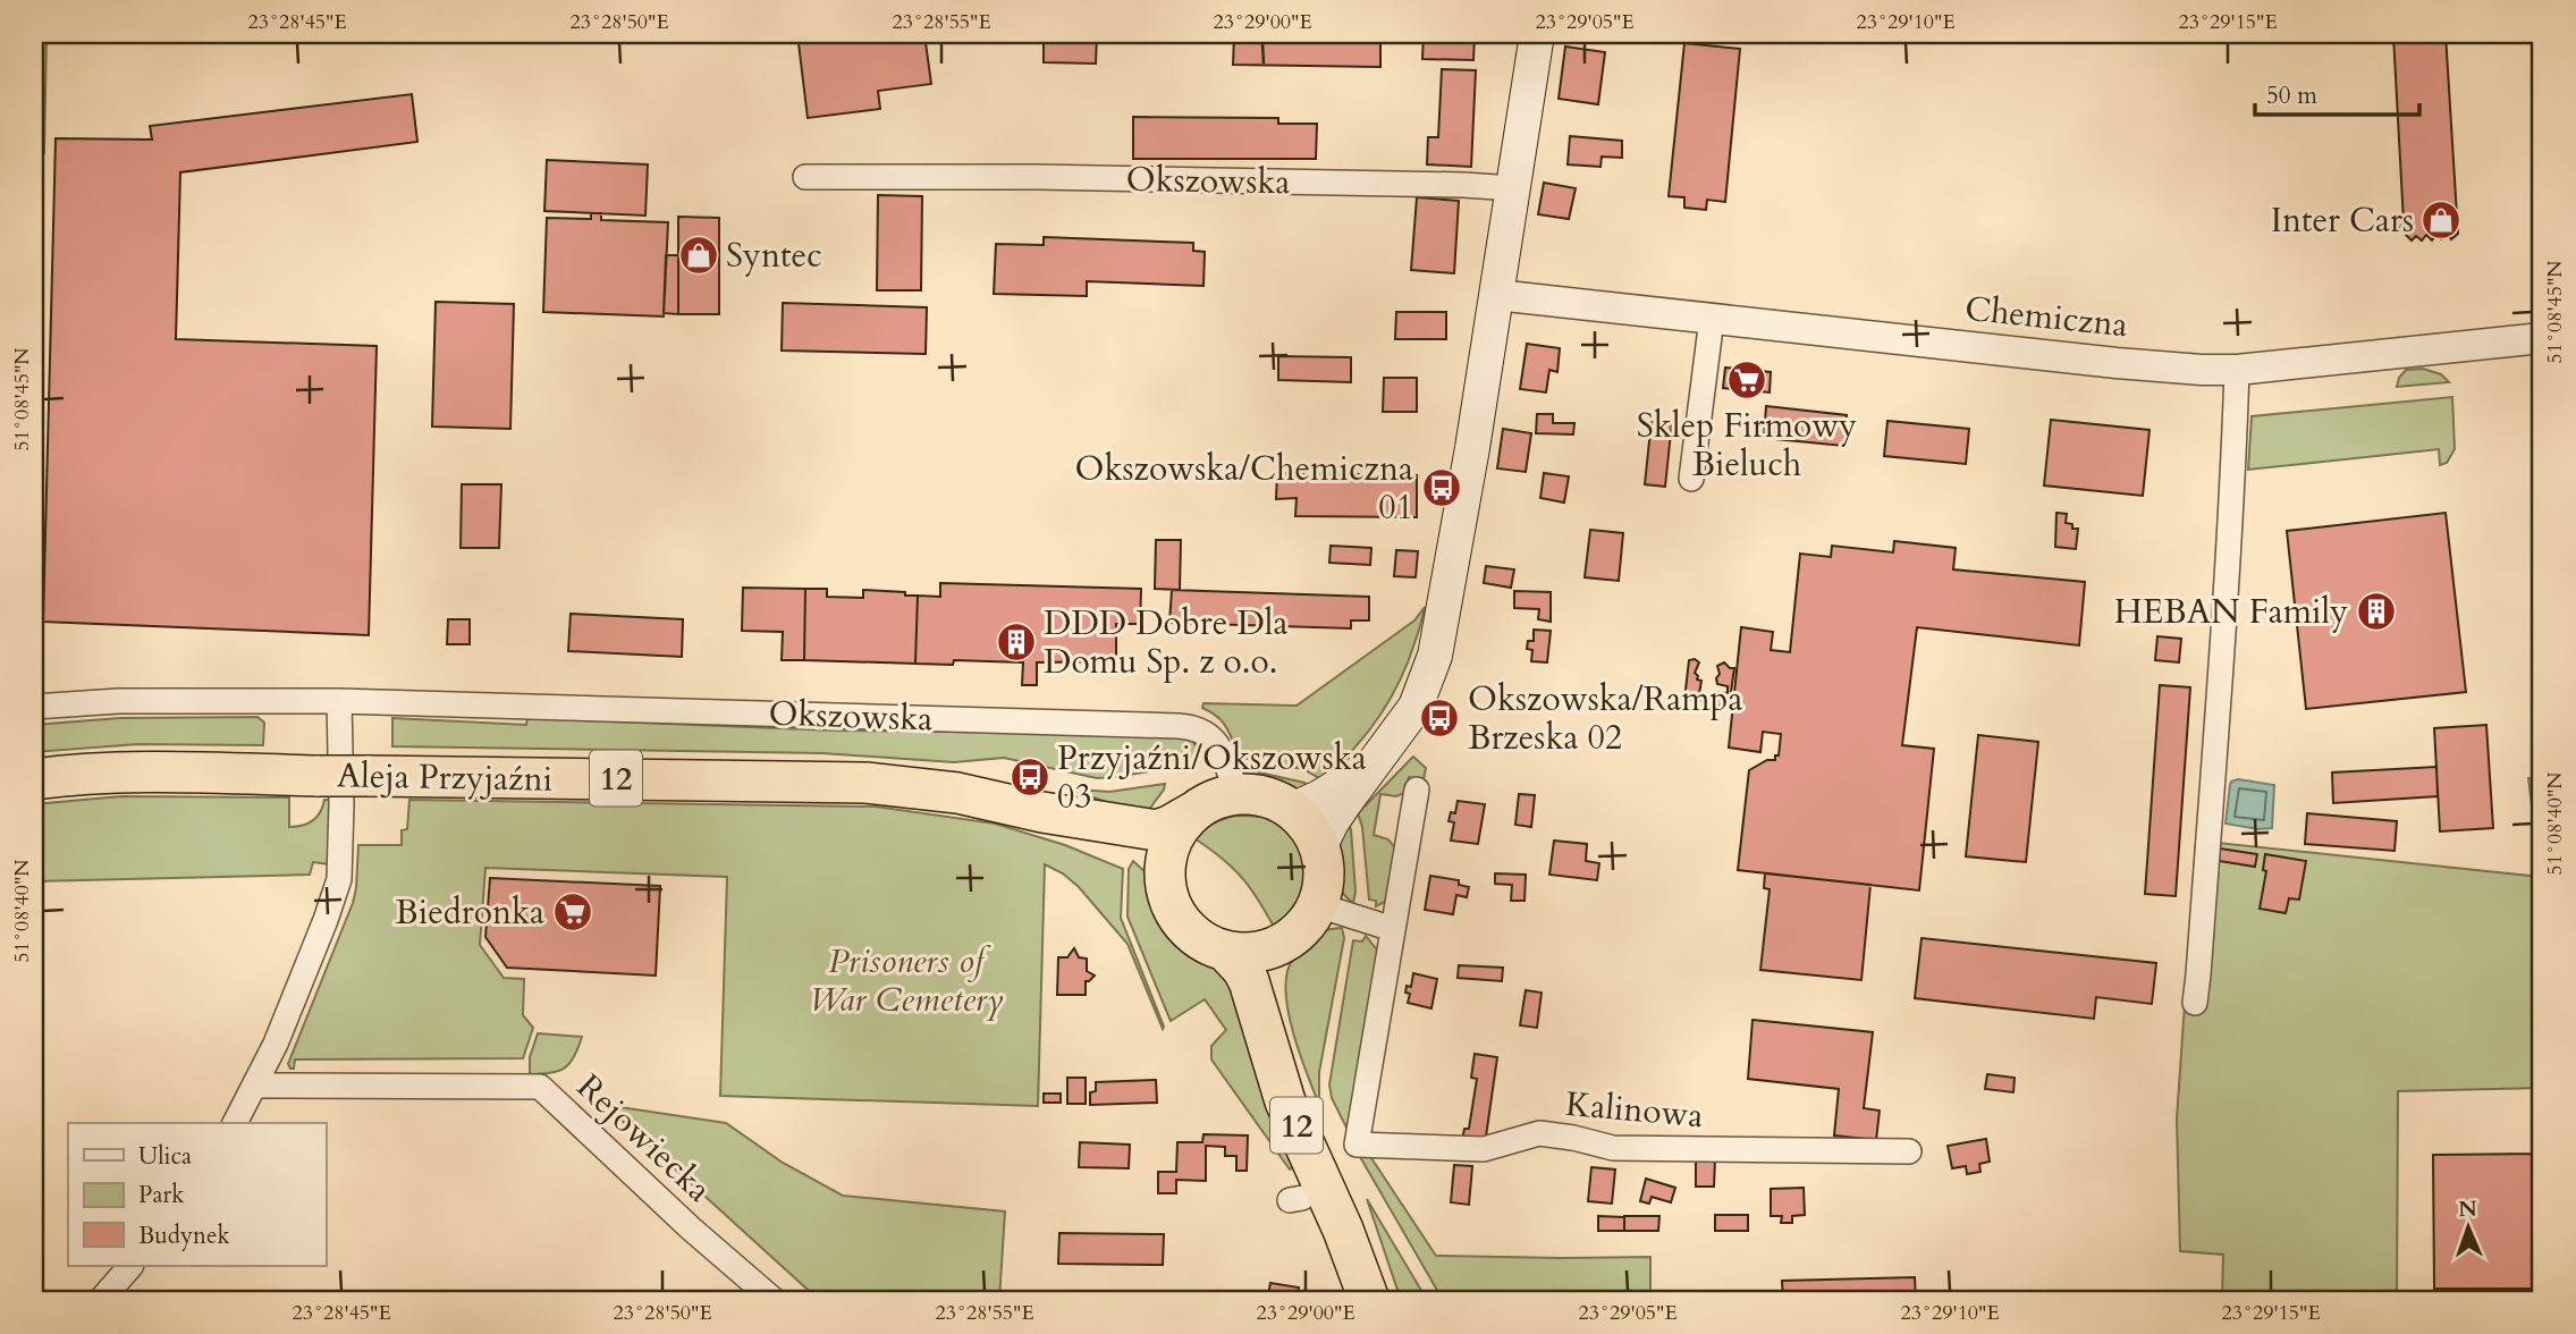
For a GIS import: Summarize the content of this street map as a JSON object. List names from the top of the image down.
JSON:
{
  "streets": {
    "highway": ["Aleja Przyjaźni", "12"],
    "street": [
      "Okszowska",
      "Chemiczna",
      "Kalinowa",
      "Rejowiecka"
    ]
  },
  "crossings": [
    ["Okszowska", "Aleja Przyjaźni"],
    ["Okszowska", "12"],
    ["Aleja Przyjaźni", "12"]
  ],
  "parks": ["Prisoners of War Cemetery"],
  "places": {
    "shop": ["Inter Cars", "Syntec"],
    "supermarket": ["Sklep Firmowy Bieluch", "Biedronka"],
    "bus stop": ["Okszowska/Chemiczna 01", "Okszowska/Rampa Brzeska 02", "Przyjaźni/Okszowska 03"],
    "building": ["HEBAN Family", "DDD Dobre Dla Domu Sp. z o.o."]
  },
  "legend": ["Ulica", "Park", "Budynek"],
  "scale_bar": "50 m",
  "north": "top",
  "coordinates": [
    "23°28'45\"E",
    "23°28'50\"E",
    "23°28'55\"E",
    "23°29'00\"E",
    "23°29'05\"E",
    "23°29'10\"E",
    "23°29'15\"E",
    "51°08'45\"N",
    "51°08'40\"N"
  ]
}
